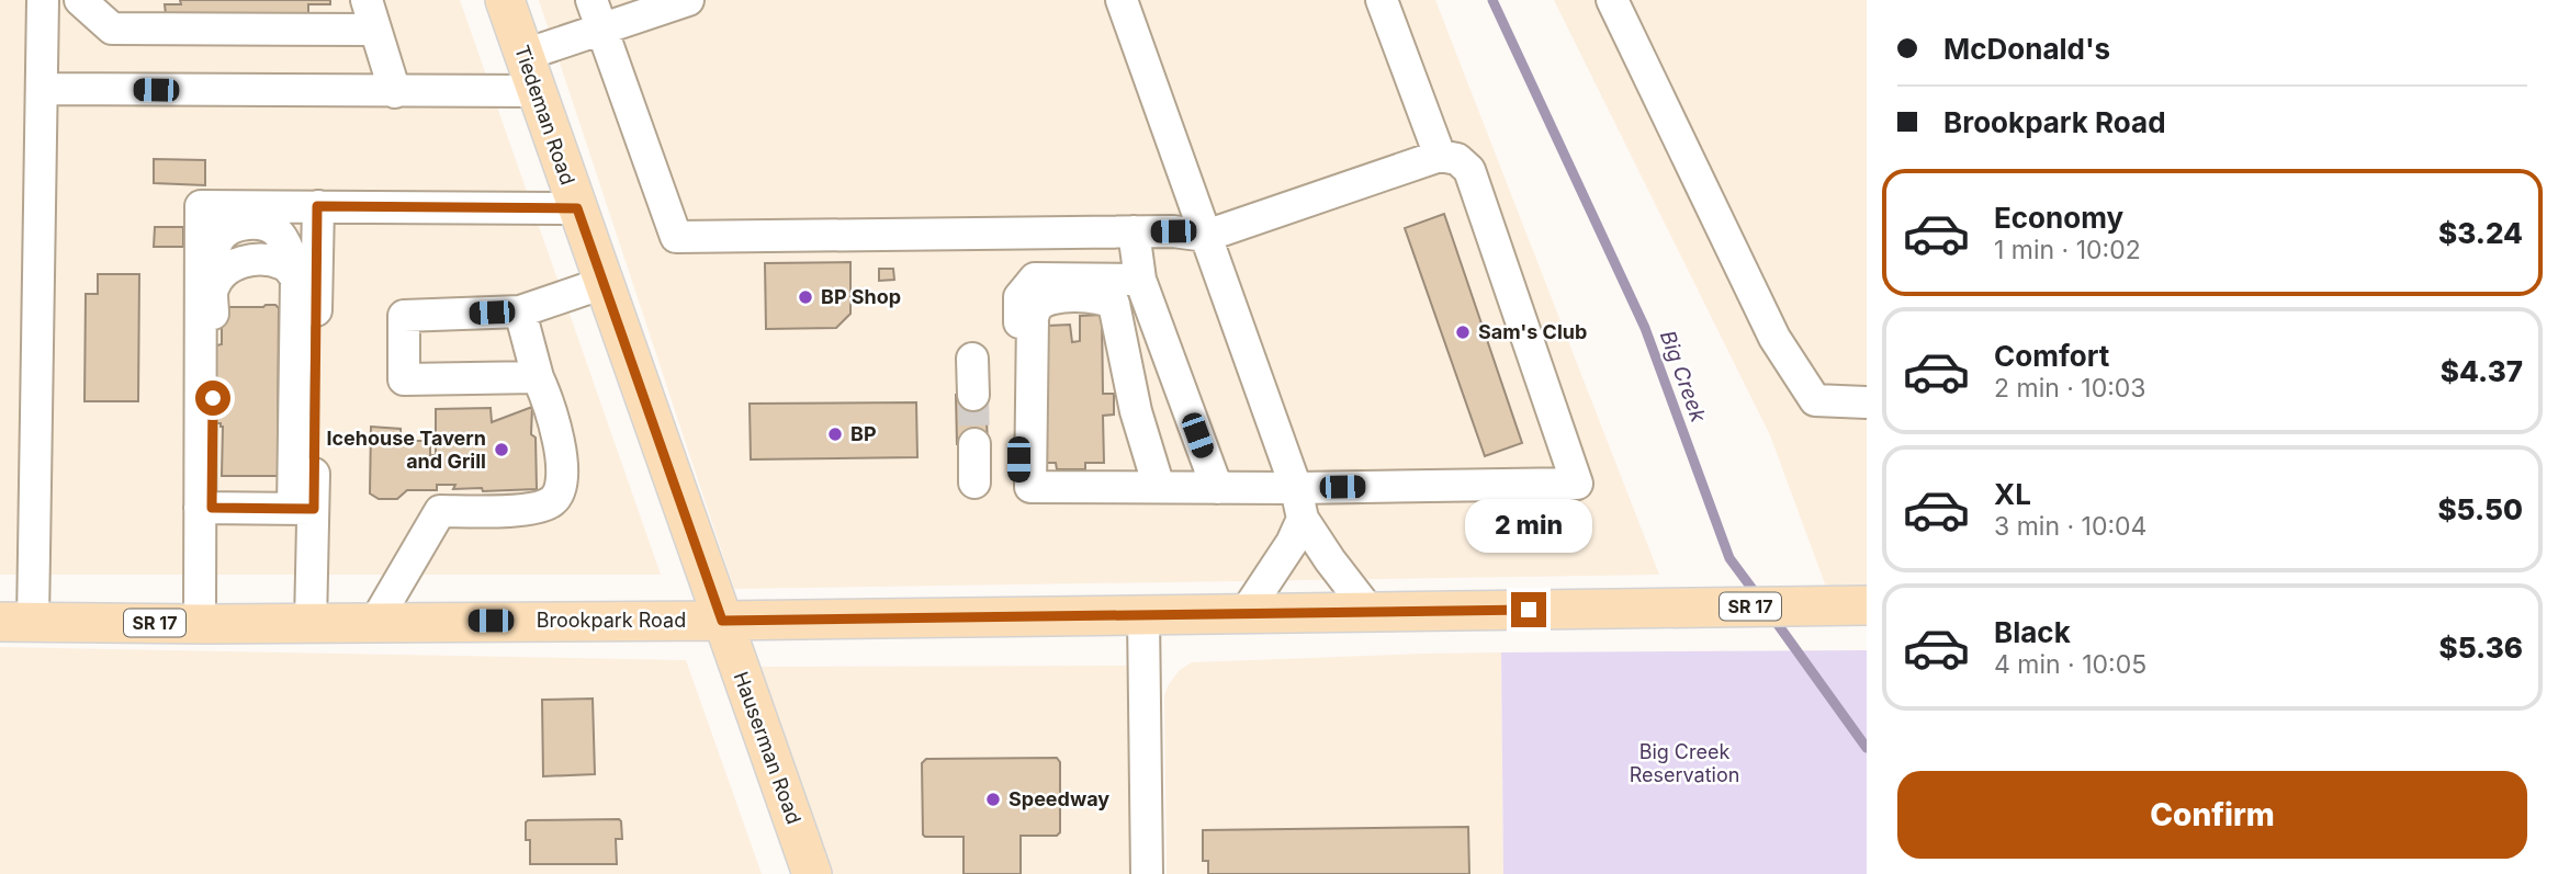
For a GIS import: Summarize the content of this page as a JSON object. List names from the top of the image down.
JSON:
{
  "streets": {
    "main road": [
      "Tiedeman Road",
      "SR 17",
      "Brookpark Road",
      "Hauserman Road"
    ]
  },
  "crossings": [
    ["Tiedeman Road", "Brookpark Road"],
    ["Tiedeman Road", "Hauserman Road"],
    ["Brookpark Road", "Hauserman Road"]
  ],
  "water": ["Big Creek"],
  "parks": ["Big Creek Reservation"],
  "places": [
    "BP Shop",
    "Sam's Club",
    "BP",
    "Icehouse Tavern and Grill",
    "Speedway"
  ],
  "page": {
    "banner": ["McDonald's", "Brookpark Road"],
    "list": [
      {
        "name": "Economy",
        "note": "1 min · 10:02",
        "value": "$3.24"
      },
      {
        "name": "Comfort",
        "note": "2 min · 10:03",
        "value": "$4.37"
      },
      {
        "name": "XL",
        "note": "3 min · 10:04",
        "value": "$5.50"
      },
      {
        "name": "Black",
        "note": "4 min · 10:05",
        "value": "$5.36"
      }
    ],
    "bubble": "2 min",
    "buttons": "Confirm"
  }
}
